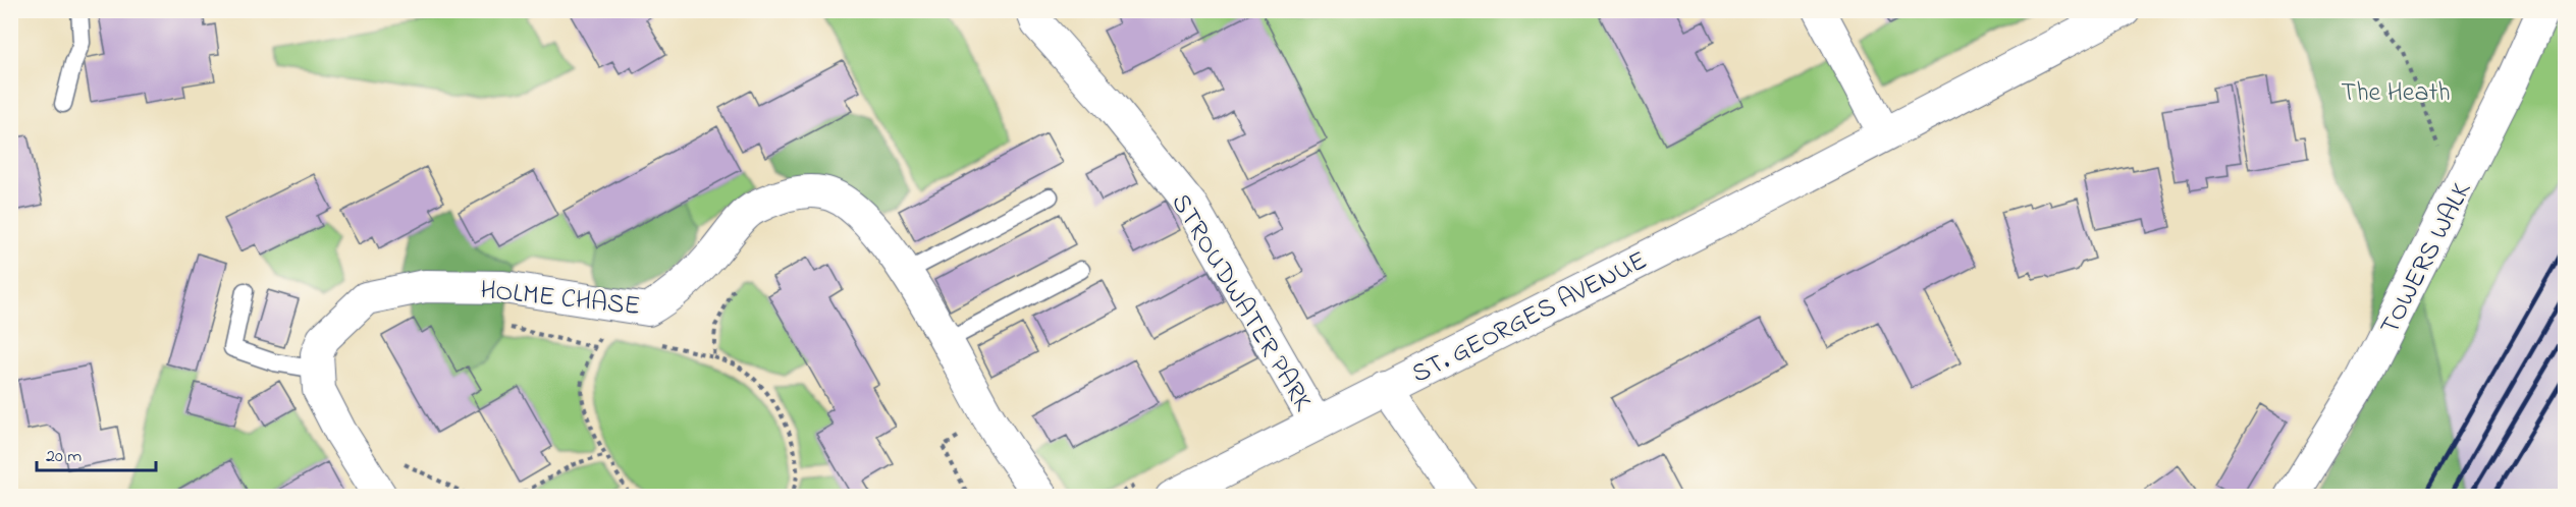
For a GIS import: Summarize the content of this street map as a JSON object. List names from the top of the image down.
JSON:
{
  "streets": {
    "main road": ["ST. GEORGES AVENUE"],
    "street": ["TOWERS WALK", "HOLME CHASE", "STROUDWATER PARK"]
  },
  "crossings": [
    ["STROUDWATER PARK", "ST. GEORGES AVENUE"]
  ],
  "parks": ["The Heath"],
  "scale_bar": "20 m"
}
